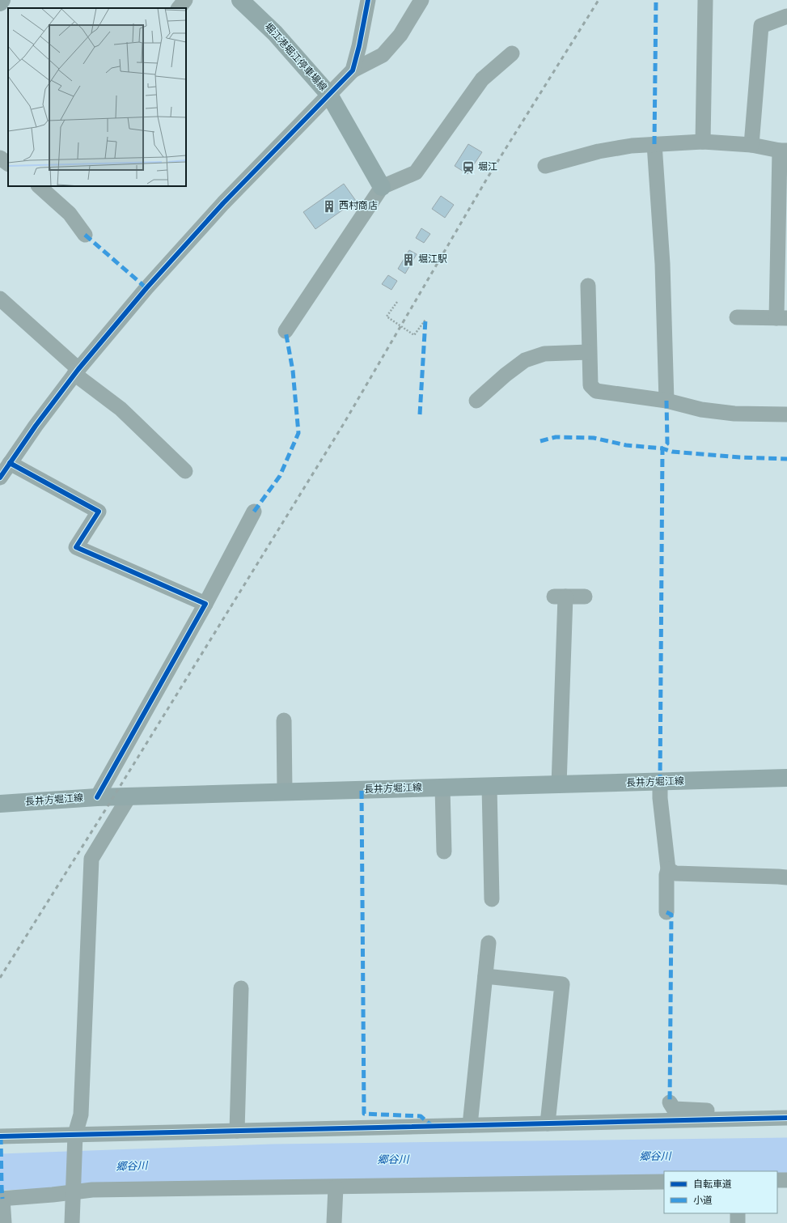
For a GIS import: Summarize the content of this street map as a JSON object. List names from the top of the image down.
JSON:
{
  "streets": {
    "main road": ["堀江港堀江停車場線", "長井方堀江線"]
  },
  "water": ["郷谷川"],
  "places": {
    "station": ["堀江"],
    "building": ["西村商店", "堀江駅"]
  },
  "legend": ["自転車道", "小道"]
}
